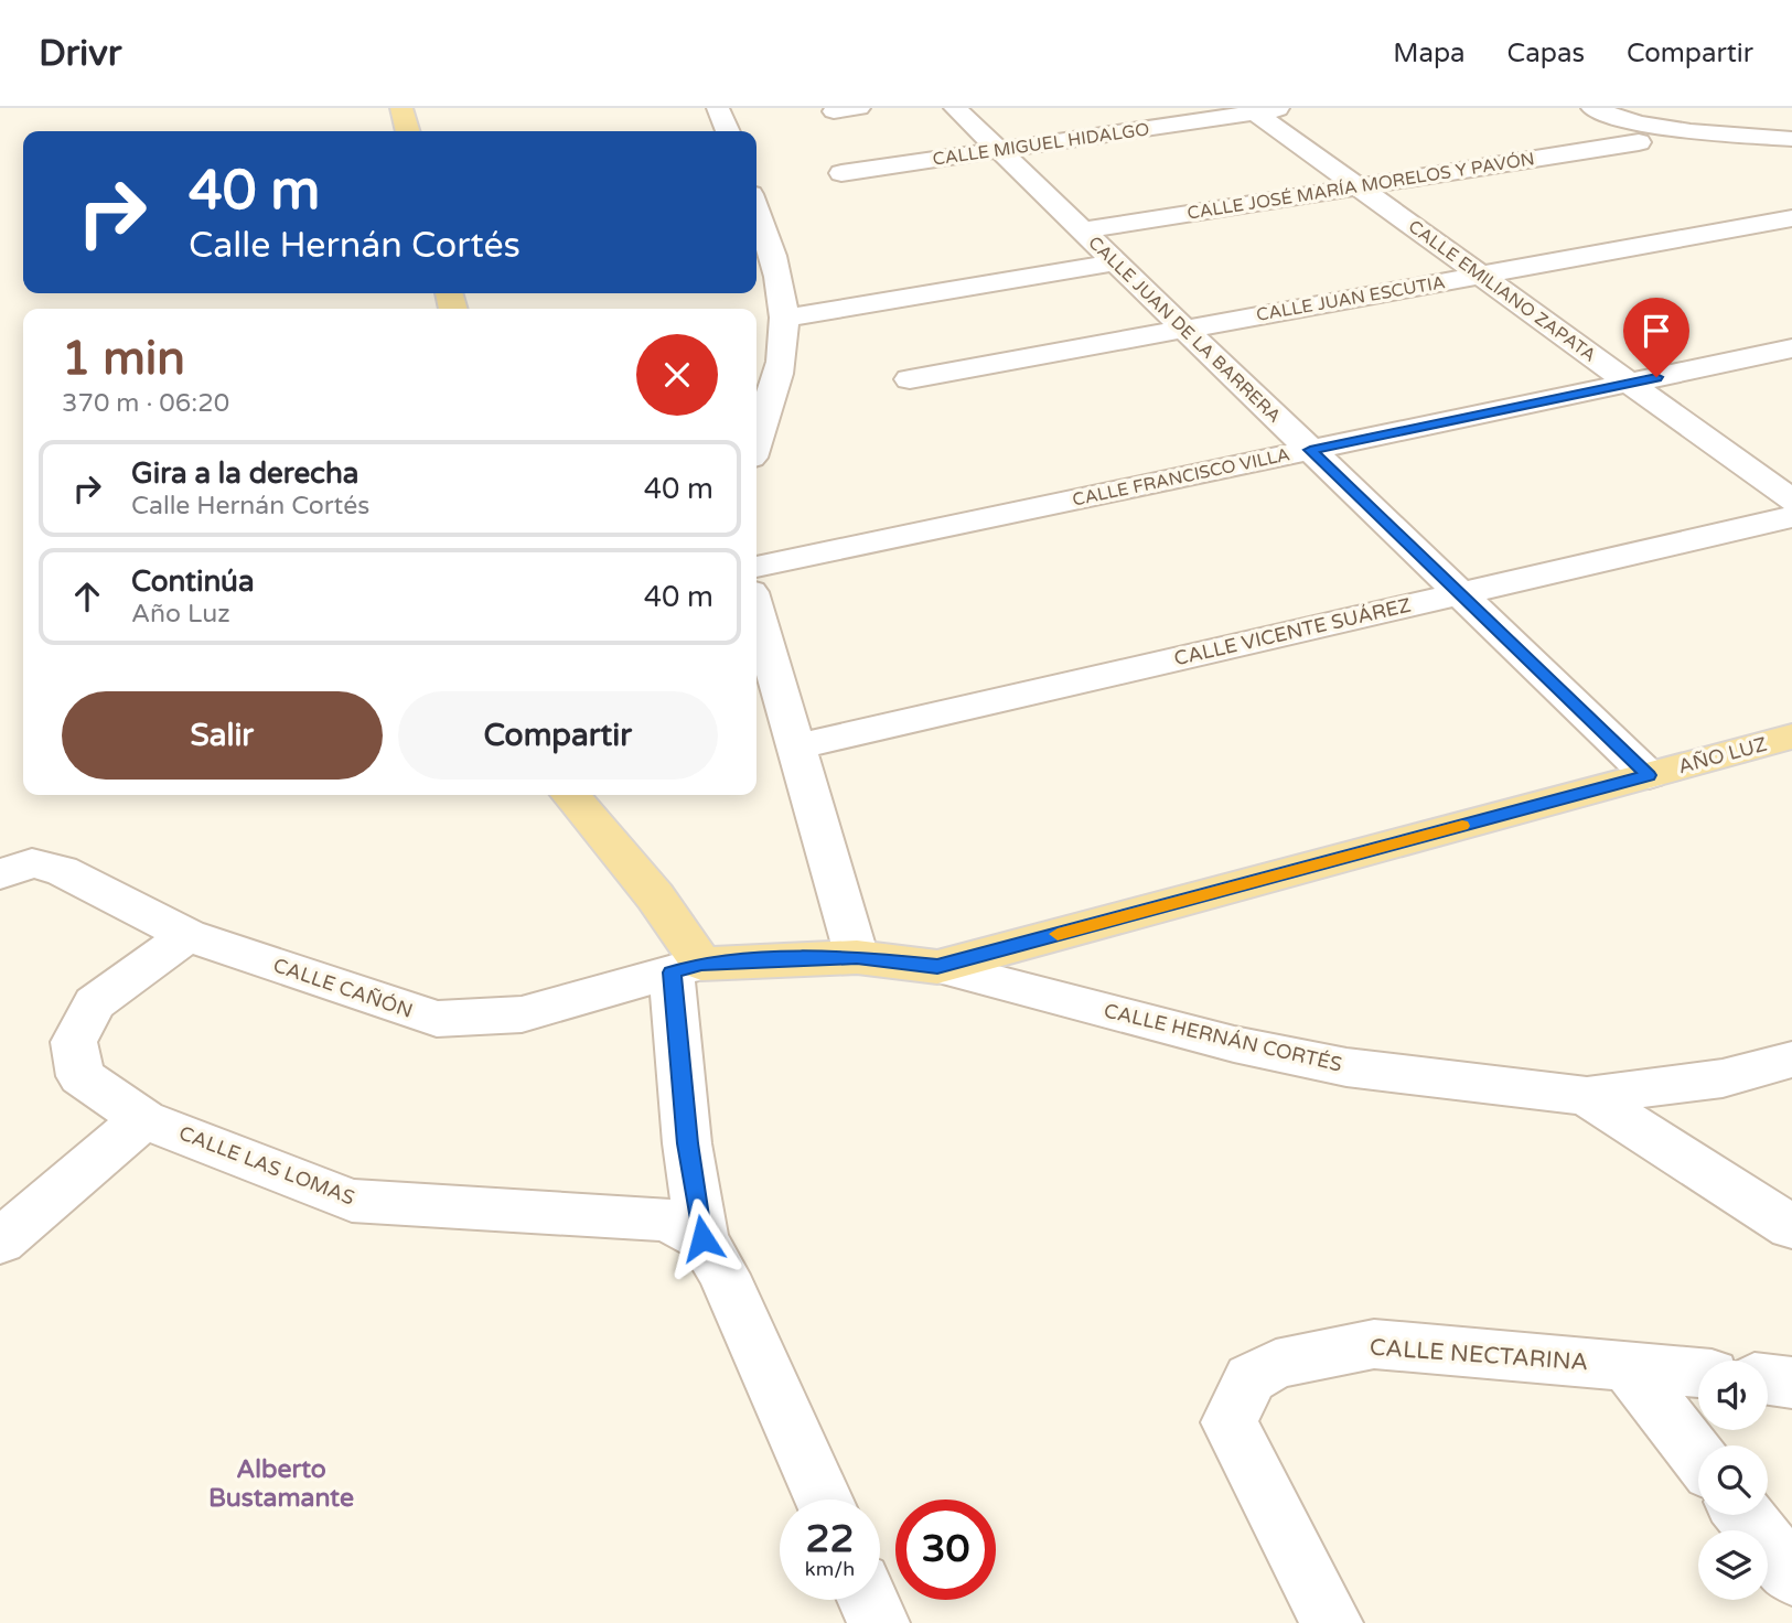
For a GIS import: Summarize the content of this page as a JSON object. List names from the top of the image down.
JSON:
{
  "streets": {
    "main road": ["AÑO LUZ", "CALLE HERNÁN CORTÉS"],
    "street": [
      "CALLE MIGUEL HIDALGO",
      "CALLE JOSÉ MARÍA MORELOS Y PAVÓN",
      "CALLE EMILIANO ZAPATA",
      "CALLE JUAN ESCUTIA",
      "CALLE JUAN DE LA BARRERA",
      "CALLE FRANCISCO VILLA",
      "CALLE VICENTE SUÁREZ",
      "CALLE CAÑÓN",
      "CALLE LAS LOMAS",
      "CALLE NECTARINA"
    ]
  },
  "crossings": [
    ["CALLE MIGUEL HIDALGO", "CALLE EMILIANO ZAPATA"],
    ["CALLE MIGUEL HIDALGO", "CALLE JUAN DE LA BARRERA"],
    ["CALLE JOSÉ MARÍA MORELOS Y PAVÓN", "CALLE EMILIANO ZAPATA"],
    ["CALLE JOSÉ MARÍA MORELOS Y PAVÓN", "CALLE JUAN DE LA BARRERA"],
    ["CALLE EMILIANO ZAPATA", "CALLE JUAN ESCUTIA"],
    ["CALLE EMILIANO ZAPATA", "CALLE FRANCISCO VILLA"],
    ["CALLE JUAN ESCUTIA", "CALLE JUAN DE LA BARRERA"],
    ["CALLE JUAN DE LA BARRERA", "CALLE FRANCISCO VILLA"],
    ["CALLE JUAN DE LA BARRERA", "CALLE VICENTE SUÁREZ"],
    ["CALLE JUAN DE LA BARRERA", "AÑO LUZ"],
    ["AÑO LUZ", "CALLE HERNÁN CORTÉS"],
    ["CALLE CAÑÓN", "CALLE HERNÁN CORTÉS"],
    ["CALLE CAÑÓN", "CALLE LAS LOMAS"]
  ],
  "districts": ["Alberto Bustamante"],
  "page": {
    "header": "Drivr",
    "nav": ["Mapa", "Capas", "Compartir"],
    "turn": ["40 m", "Calle Hernán Cortés"],
    "heading": ["1 min", "370 m · 06:20"],
    "list": [
      {
        "name": "Gira a la derecha",
        "note": "Calle Hernán Cortés",
        "value": "40 m"
      },
      {
        "name": "Continúa",
        "note": "Año Luz",
        "value": "40 m"
      }
    ],
    "buttons": ["Salir", "Compartir"],
    "speed": "22 km/h",
    "limit": "30"
  }
}
